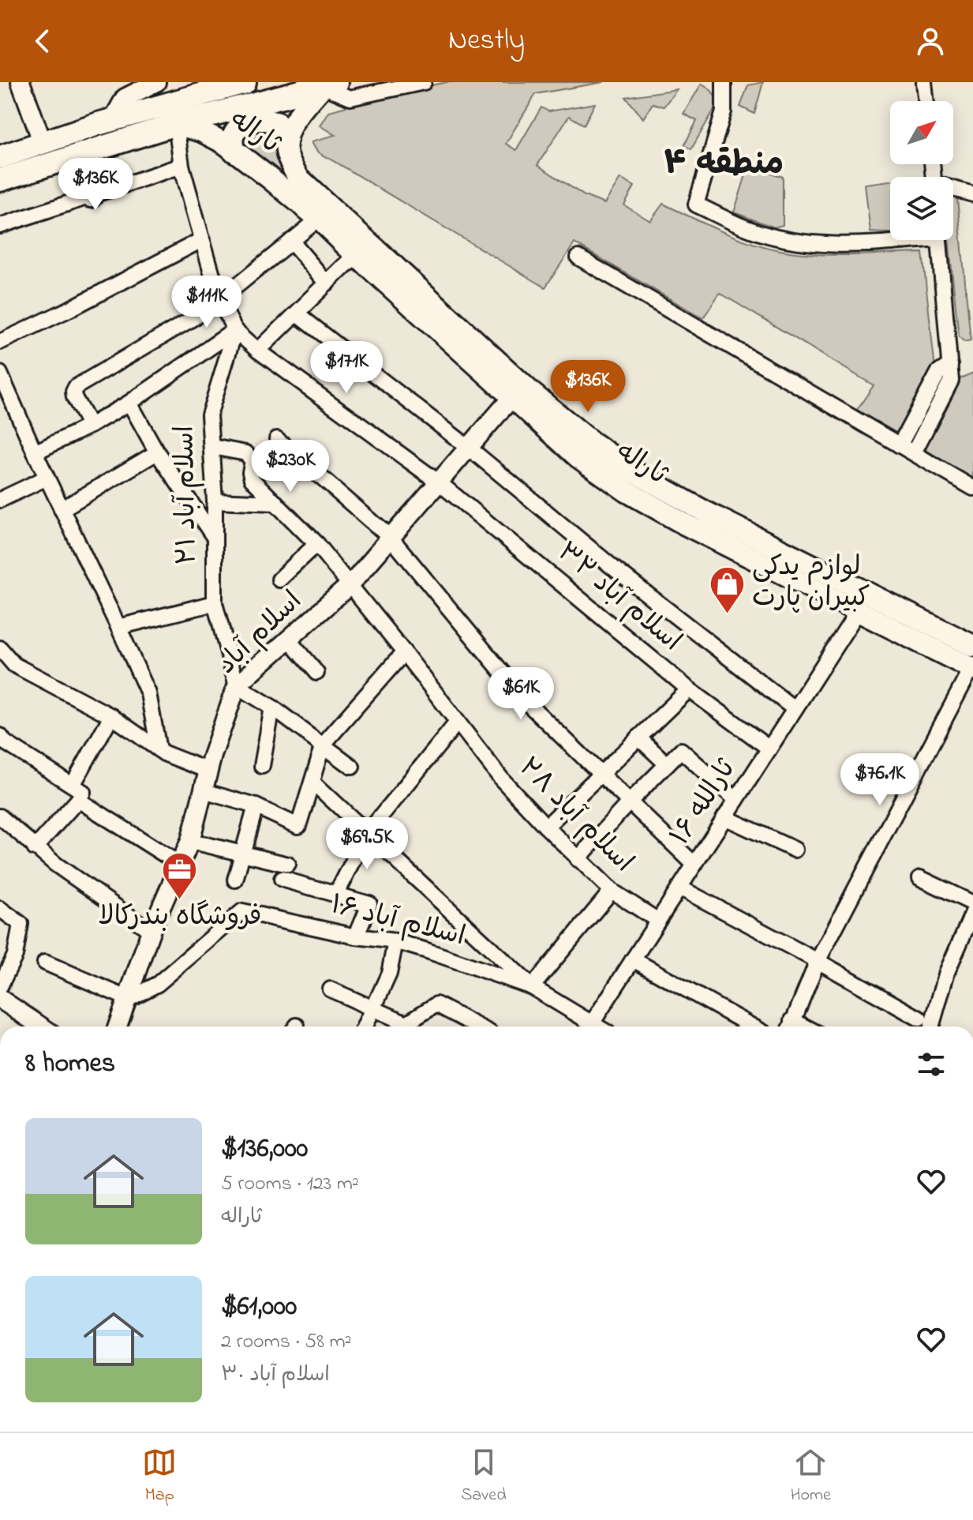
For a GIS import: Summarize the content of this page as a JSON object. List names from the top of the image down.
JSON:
{
  "streets": {
    "main road": ["ثاراله"],
    "street": [
      "اسلام آباد ۲۱",
      "اسلام آباد ۳۲",
      "اسلام آباد",
      "ثارالله ۱۶",
      "اسلام آباد ۲۸",
      "اسلام آباد ۱۶"
    ]
  },
  "crossings": [
    ["ثاراله", "اسلام آباد"],
    ["ثاراله", "ثارالله ۱۶"],
    ["اسلام آباد ۲۱", "اسلام آباد ۳۲"],
    ["اسلام آباد ۲۱", "اسلام آباد"],
    ["اسلام آباد ۲۱", "اسلام آباد ۲۸"],
    ["اسلام آباد ۳۲", "اسلام آباد"],
    ["اسلام آباد ۳۲", "ثارالله ۱۶"],
    ["اسلام آباد", "اسلام آباد ۲۸"],
    ["اسلام آباد", "اسلام آباد ۱۶"],
    ["ثارالله ۱۶", "اسلام آباد ۲۸"]
  ],
  "districts": ["منطقه ۴"],
  "places": {
    "shop": ["لوازم یدکی کبیران پارت"],
    "office": ["فروشگاه بندرکالا"]
  },
  "north": "top right",
  "page": {
    "header": "Nestly",
    "price": [
      "$136K",
      "$111K",
      "$171K",
      "$136K",
      "$230K",
      "$61K",
      "$76.1K",
      "$69.5K"
    ],
    "heading": "8 homes",
    "list": [
      {
        "name": "$136,000",
        "note": "5 rooms · 123 m² · ثاراله"
      },
      {
        "name": "$61,000",
        "note": "2 rooms · 58 m² · اسلام آباد ۳۰"
      }
    ],
    "tabs": ["Map", "Saved", "Home"]
  }
}
